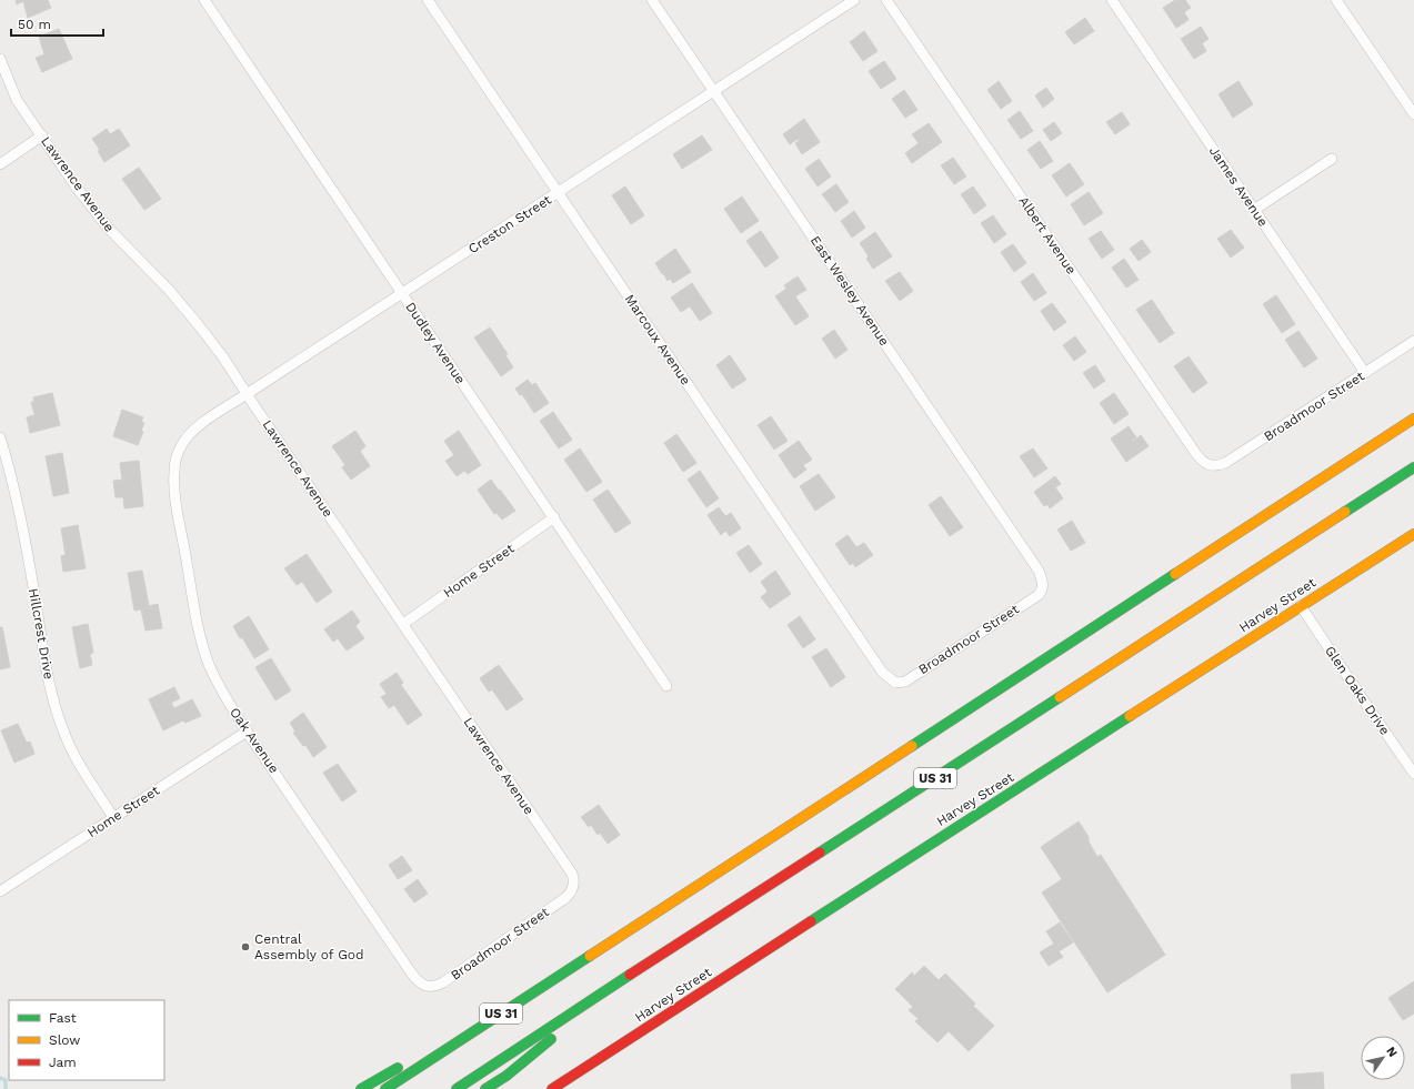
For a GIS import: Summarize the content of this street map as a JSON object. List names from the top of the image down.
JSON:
{
  "streets": {
    "main road": ["Harvey Street", "US 31"],
    "street": [
      "Lawrence Avenue",
      "James Avenue",
      "Creston Street",
      "Albert Avenue",
      "East Wesley Avenue",
      "Marcoux Avenue",
      "Dudley Avenue",
      "Broadmoor Street",
      "Home Street",
      "Hillcrest Drive",
      "Glen Oaks Drive",
      "Oak Avenue"
    ]
  },
  "crossings": [
    ["Lawrence Avenue", "Creston Street"],
    ["Lawrence Avenue", "Broadmoor Street"],
    ["Lawrence Avenue", "Home Street"],
    ["James Avenue", "Broadmoor Street"],
    ["Creston Street", "East Wesley Avenue"],
    ["Creston Street", "Marcoux Avenue"],
    ["Creston Street", "Dudley Avenue"],
    ["Creston Street", "Oak Avenue"],
    ["Albert Avenue", "Broadmoor Street"],
    ["East Wesley Avenue", "Broadmoor Street"],
    ["Marcoux Avenue", "Broadmoor Street"],
    ["Dudley Avenue", "Home Street"],
    ["Broadmoor Street", "Oak Avenue"],
    ["Home Street", "Hillcrest Drive"],
    ["Home Street", "Oak Avenue"],
    ["Harvey Street", "Glen Oaks Drive"]
  ],
  "places": ["Central Assembly of God"],
  "legend": ["Fast", "Slow", "Jam"],
  "scale_bar": "50 m",
  "north": "top right"
}
